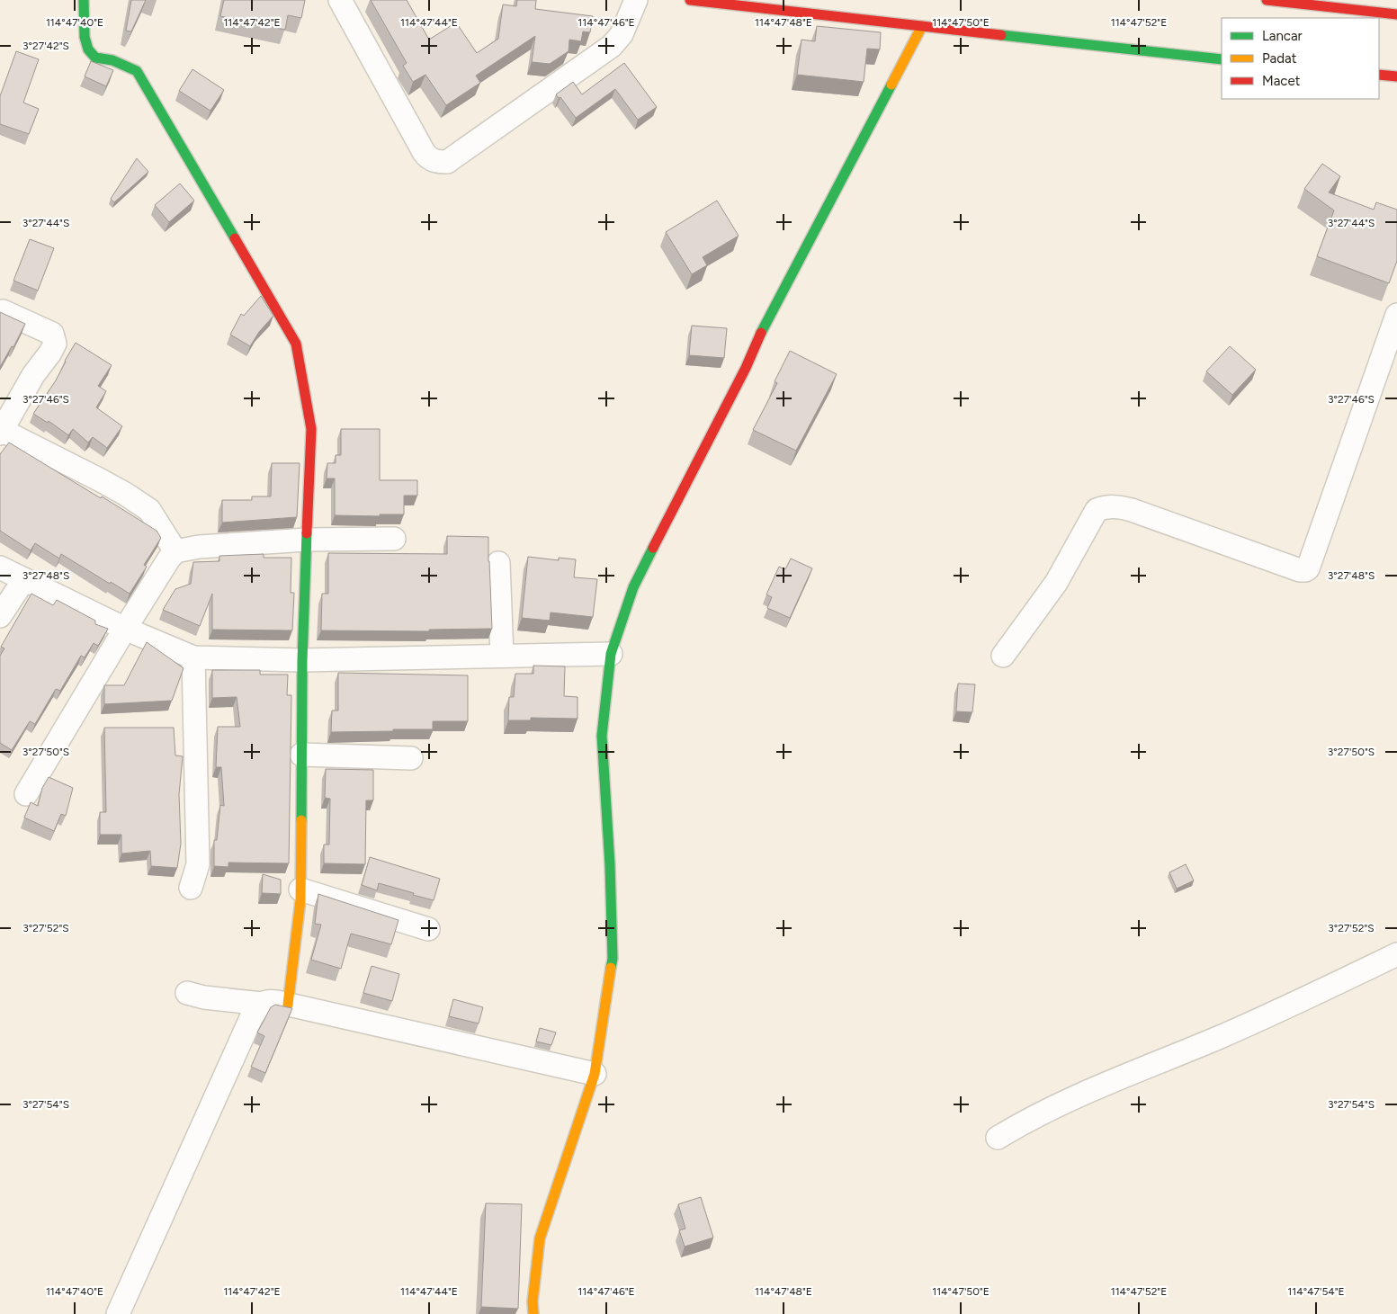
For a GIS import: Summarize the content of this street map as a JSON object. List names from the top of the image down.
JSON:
{
  "legend": ["Lancar", "Padat", "Macet"],
  "coordinates": [
    "114°47'40\"E",
    "114°47'42\"E",
    "114°47'44\"E",
    "114°47'46\"E",
    "114°47'48\"E",
    "114°47'50\"E",
    "114°47'52\"E",
    "3°27'42\"S",
    "3°27'44\"S",
    "3°27'46\"S",
    "3°27'48\"S",
    "3°27'50\"S",
    "3°27'52\"S",
    "3°27'54\"S",
    "114°47'54\"E"
  ]
}
